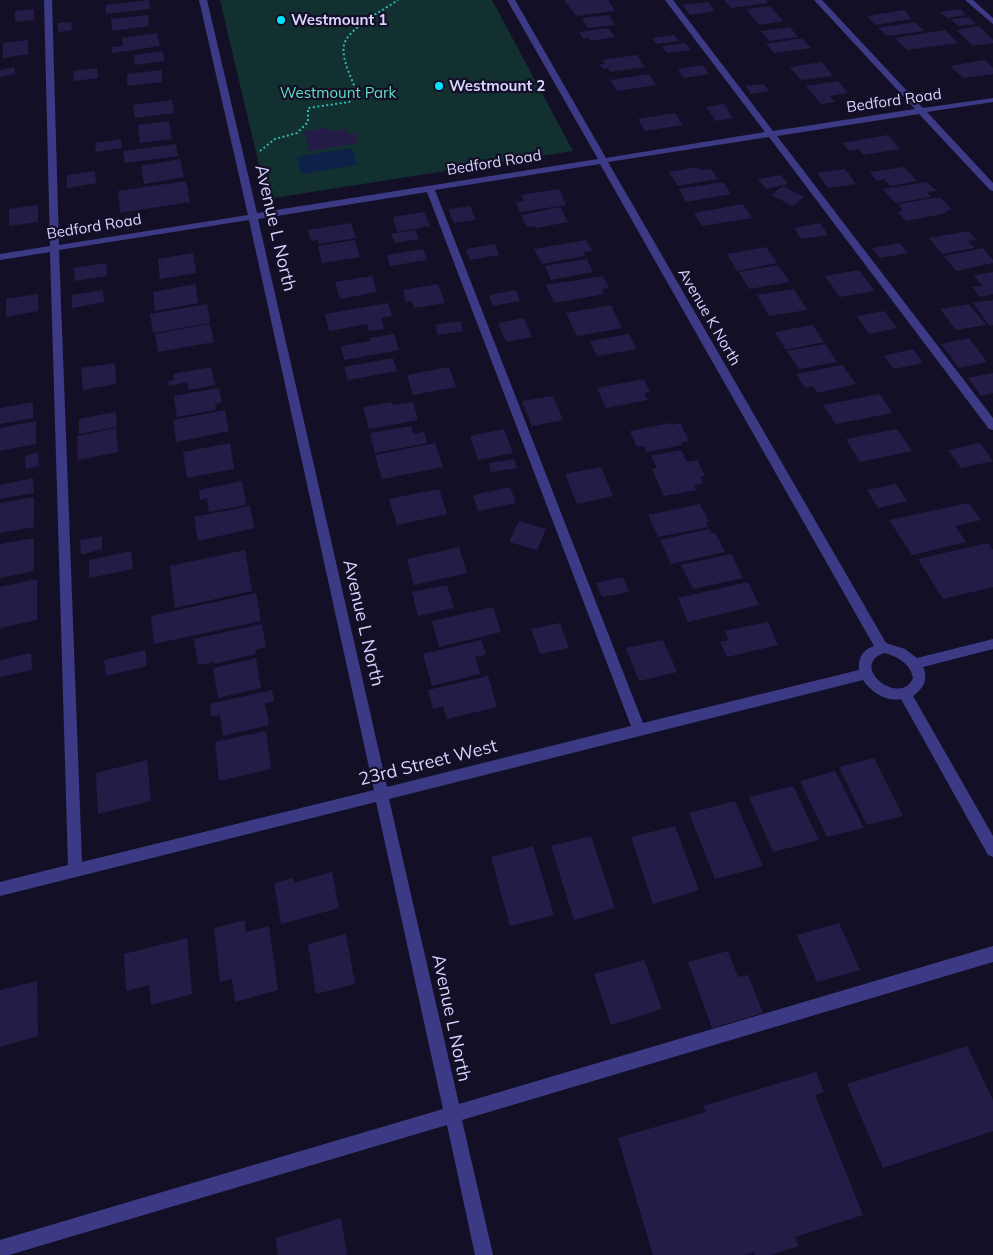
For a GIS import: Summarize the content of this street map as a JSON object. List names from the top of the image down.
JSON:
{
  "streets": {
    "street": [
      "Bedford Road",
      "Avenue L North",
      "Avenue K North",
      "23rd Street West"
    ]
  },
  "crossings": [
    ["Bedford Road", "Avenue L North"],
    ["Bedford Road", "Avenue K North"],
    ["Avenue L North", "23rd Street West"],
    ["Avenue K North", "23rd Street West"]
  ],
  "parks": ["Westmount Park"],
  "places": ["Westmount 1", "Westmount 2"]
}
